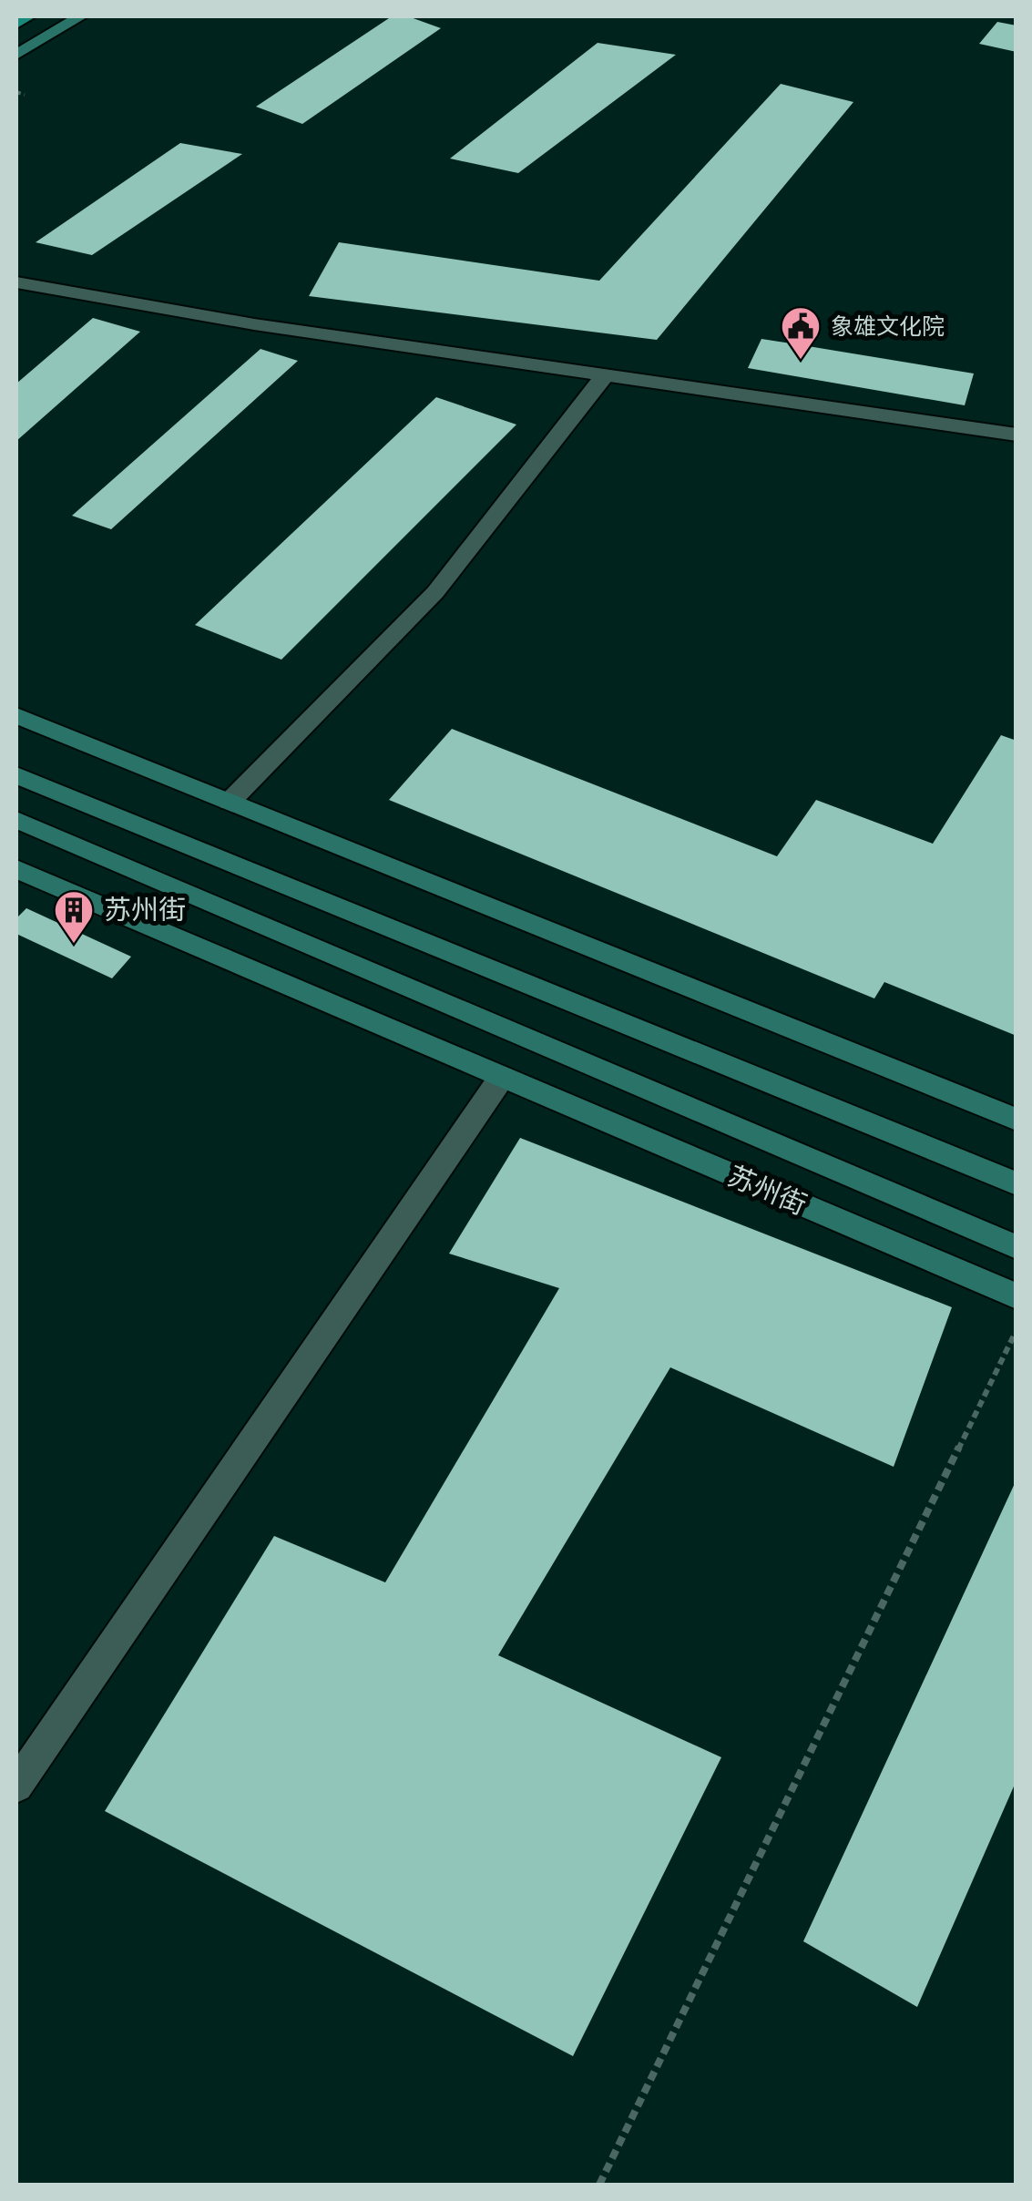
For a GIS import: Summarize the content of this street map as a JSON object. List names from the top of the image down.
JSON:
{
  "streets": {
    "street": ["苏州街"]
  },
  "places": {
    "public building": ["象雄文化院"],
    "building": ["苏州街"]
  }
}
